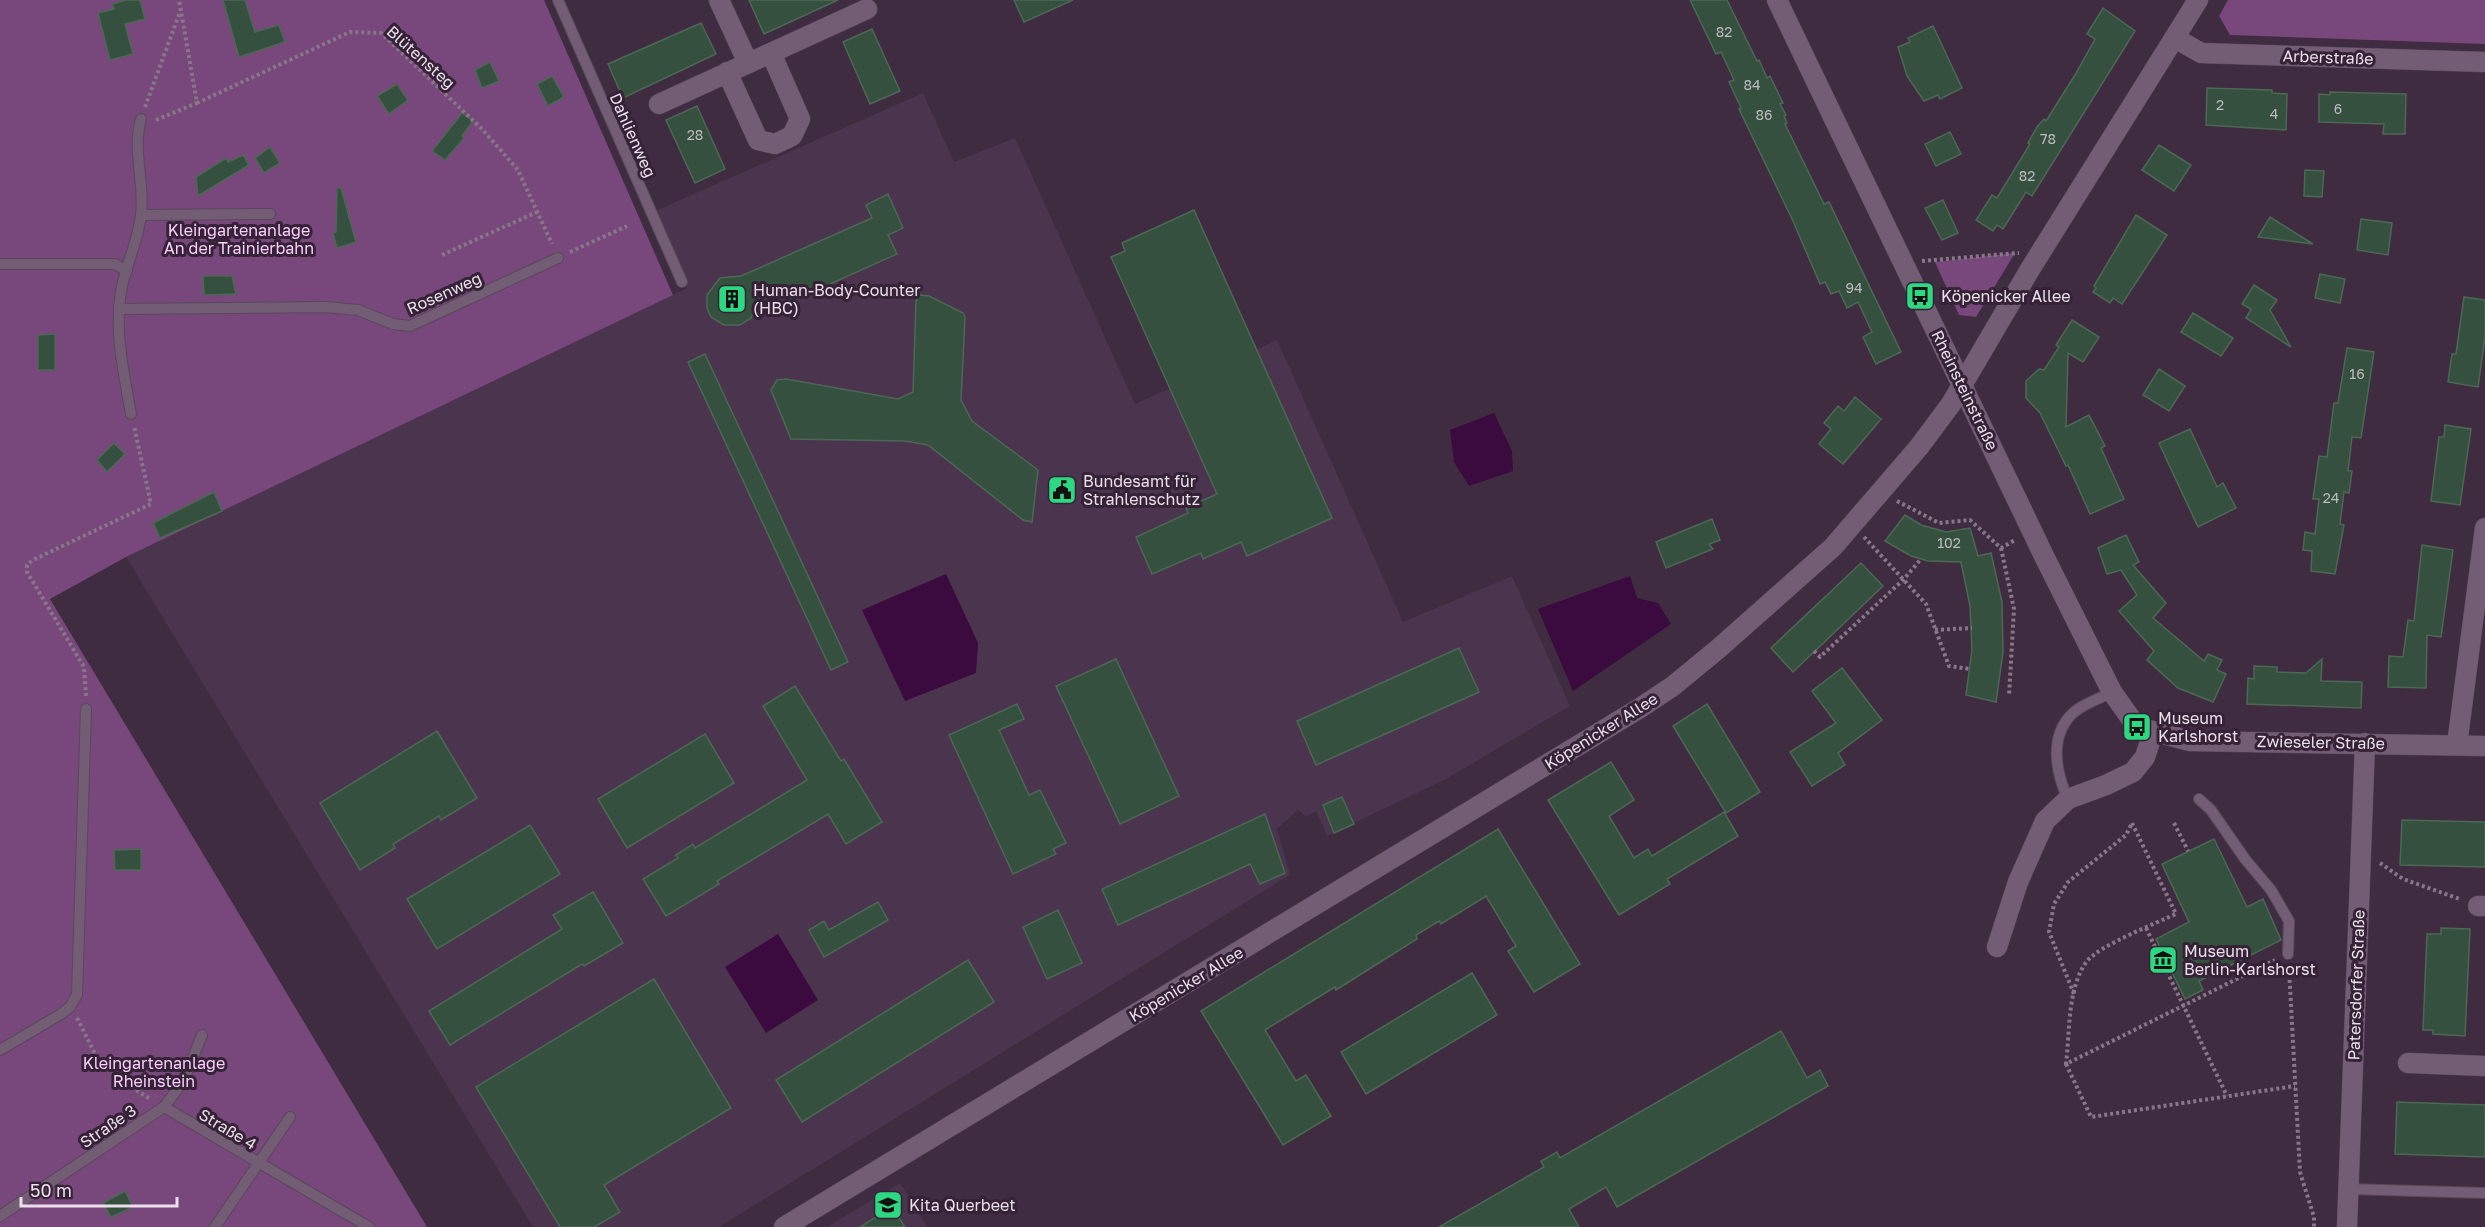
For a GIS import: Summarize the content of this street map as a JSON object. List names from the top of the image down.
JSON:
{
  "streets": {
    "street": [
      "Arberstraße",
      "Rheinsteinstraße",
      "Köpenicker Allee",
      "Zwieseler Straße",
      "Patersdorfer Straße"
    ],
    "lane": [
      "Dahlienweg",
      "Rosenweg",
      "Straße 3",
      "Straße 4"
    ],
    "path": ["Blütensteg"]
  },
  "crossings": [
    ["Blütensteg", "Rosenweg"],
    ["Arberstraße", "Köpenicker Allee"],
    ["Rheinsteinstraße", "Köpenicker Allee"],
    ["Rheinsteinstraße", "Zwieseler Straße"],
    ["Zwieseler Straße", "Patersdorfer Straße"],
    ["Straße 3", "Straße 4"]
  ],
  "parks": ["Kleingartenanlage An der Trainierbahn", "Kleingartenanlage Rheinstein"],
  "places": {
    "bus stop": ["Köpenicker Allee", "Museum Karlshorst"],
    "building": ["Human-Body-Counter (HBC)"],
    "public building": ["Bundesamt für Strahlenschutz"],
    "museum": ["Museum Berlin-Karlshorst"],
    "school or university": ["Kita Querbeet"]
  },
  "house_numbers": [
    "82",
    "84",
    "2",
    "6",
    "4",
    "86",
    "28",
    "78",
    "82",
    "94",
    "16",
    "24",
    "102"
  ],
  "scale_bar": "50 m"
}
